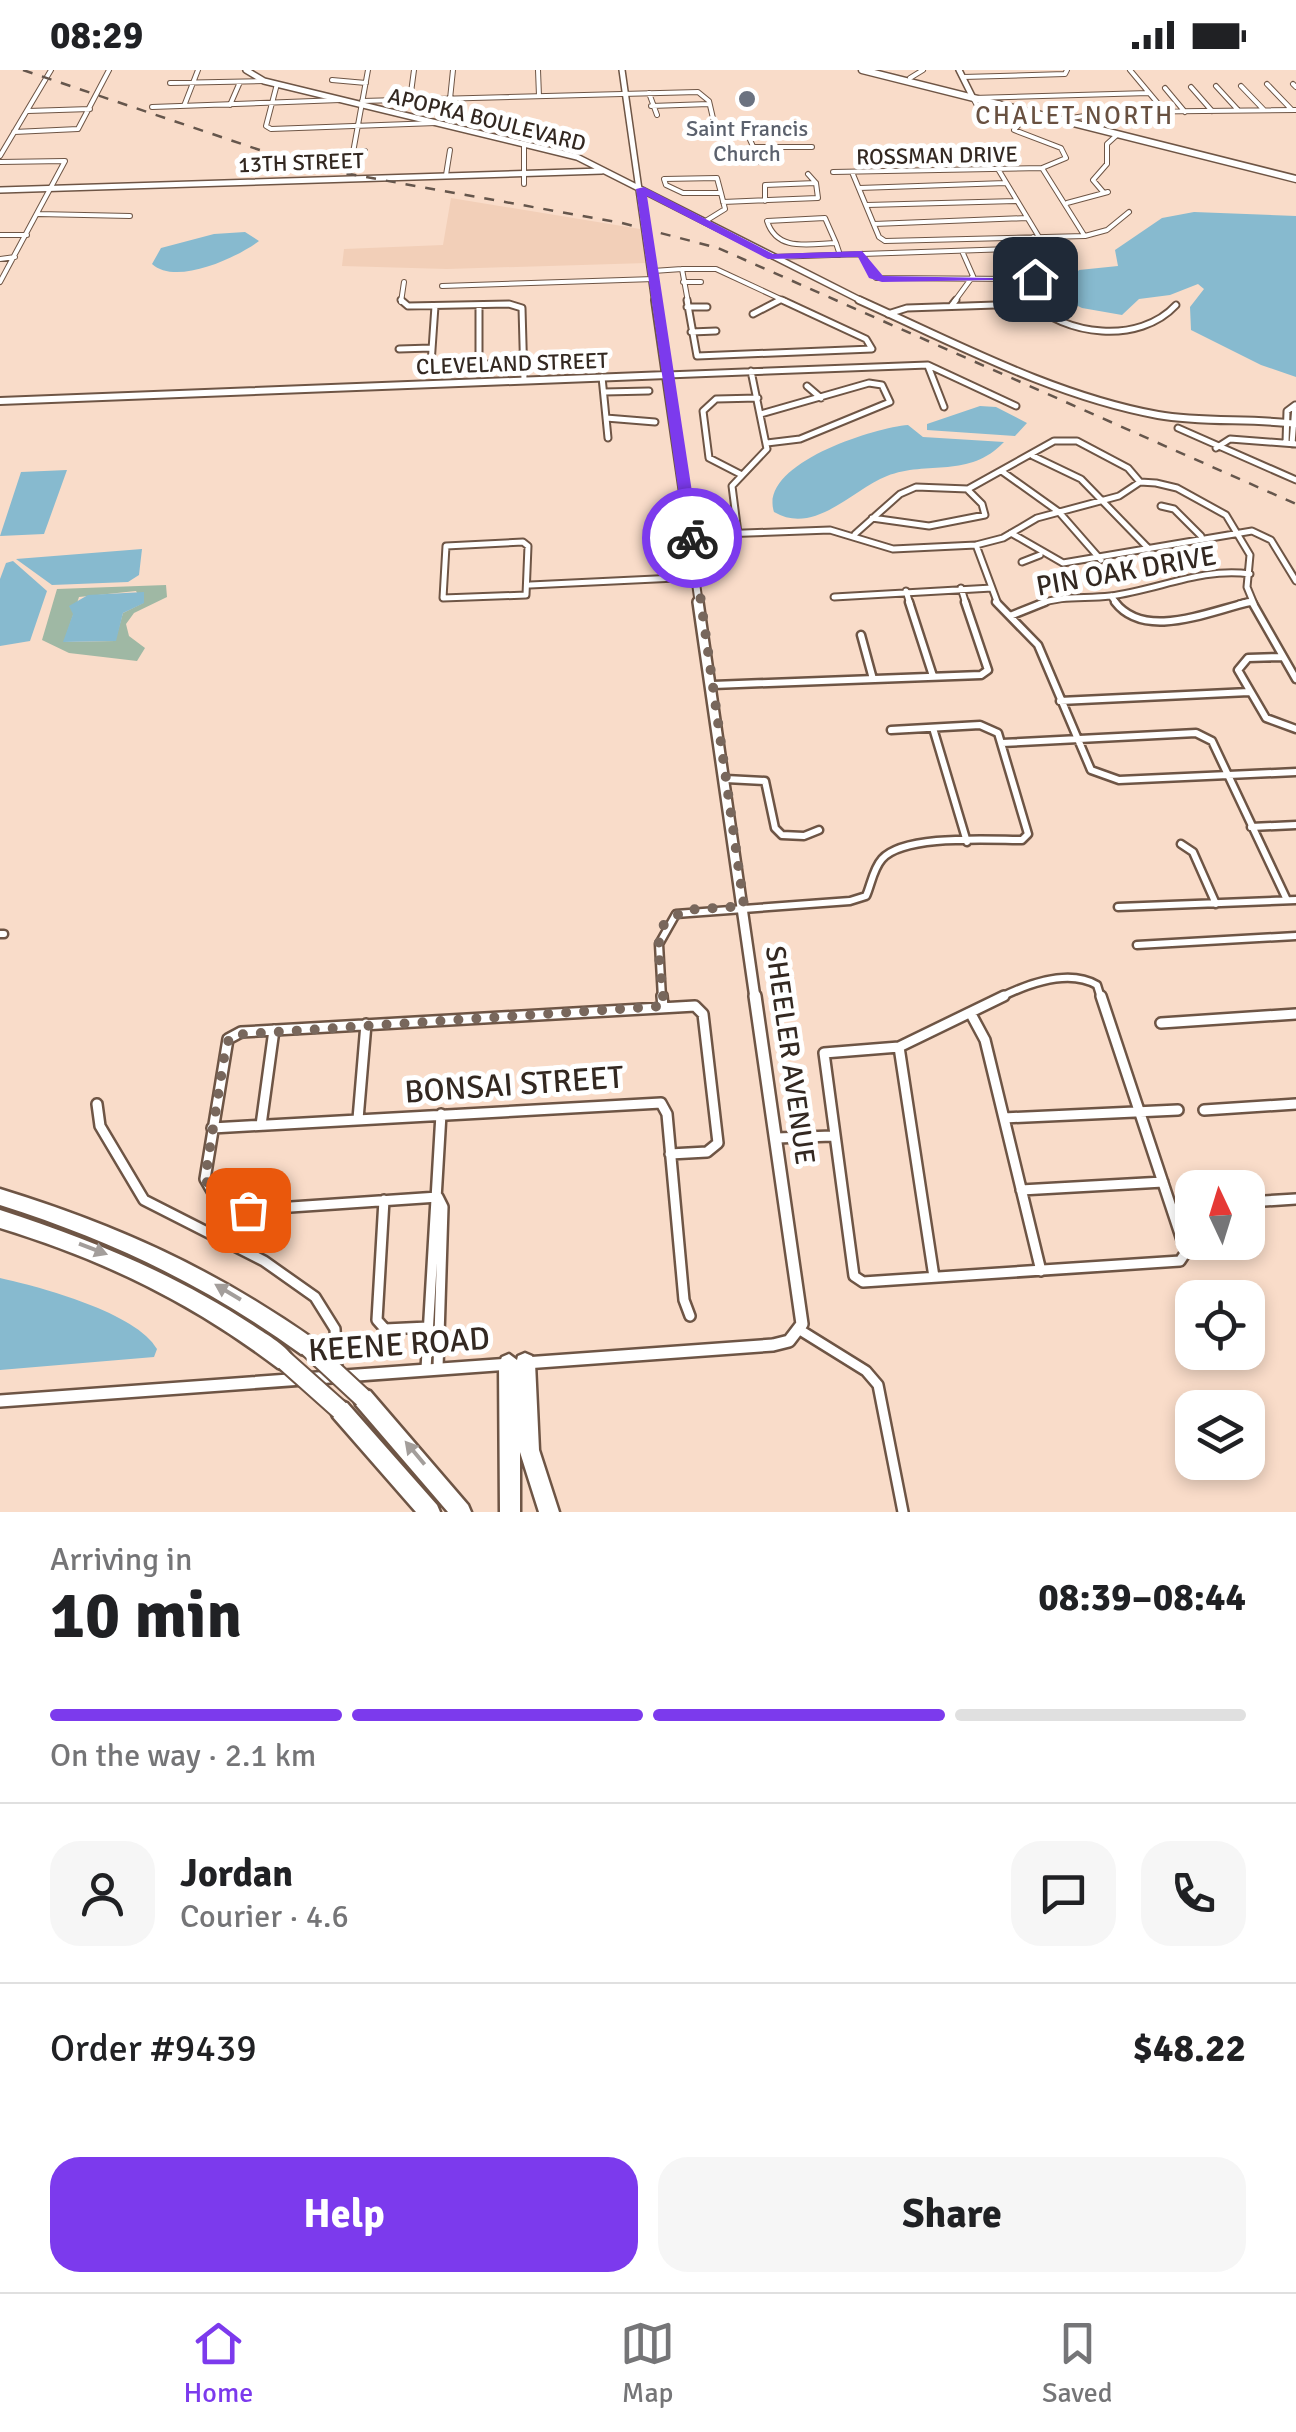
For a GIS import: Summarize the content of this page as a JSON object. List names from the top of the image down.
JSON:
{
  "streets": {
    "street": [
      "APOPKA BOULEVARD",
      "ROSSMAN DRIVE",
      "13TH STREET",
      "CLEVELAND STREET",
      "PIN OAK DRIVE",
      "SHEELER AVENUE",
      "BONSAI STREET",
      "KEENE ROAD"
    ]
  },
  "crossings": [
    ["APOPKA BOULEVARD", "13TH STREET"],
    ["APOPKA BOULEVARD", "SHEELER AVENUE"],
    ["CLEVELAND STREET", "SHEELER AVENUE"],
    ["SHEELER AVENUE", "KEENE ROAD"]
  ],
  "districts": ["CHALET NORTH"],
  "places": ["Saint Francis Church"],
  "north": "top",
  "page": {
    "status": "08:29",
    "heading": ["10 min", "Arriving in", "08:39–08:44"],
    "panel": [
      "Jordan",
      "Courier · 4.6",
      "Order #9439",
      "$48.22"
    ],
    "bar": "On the way · 2.1 km",
    "buttons": ["Help", "Share"],
    "tabs": ["Home", "Map", "Saved"]
  }
}
